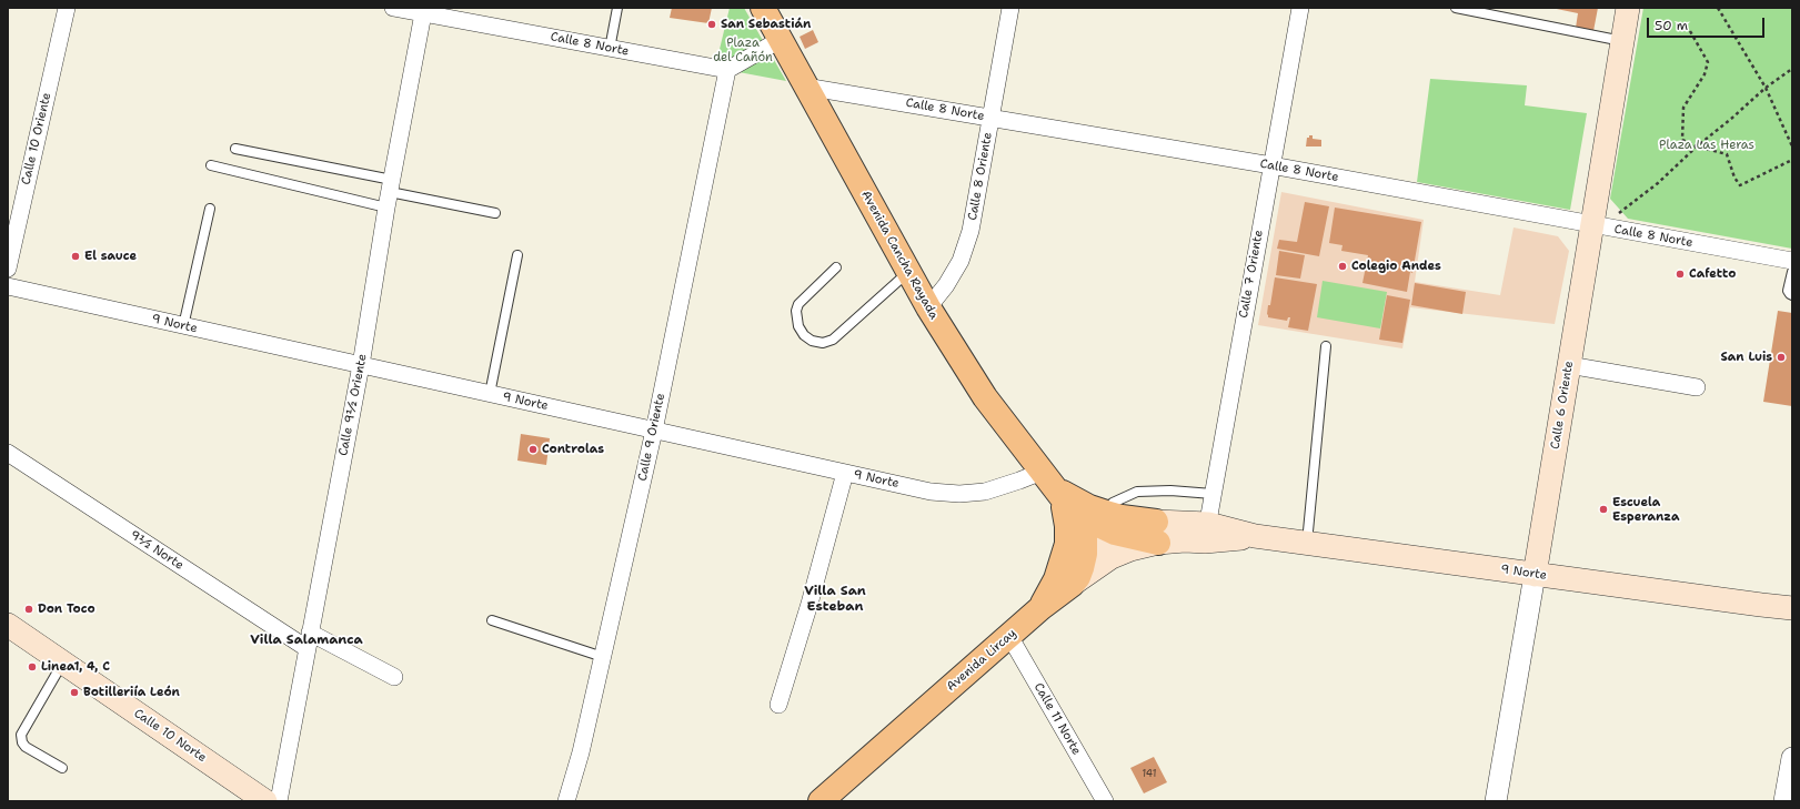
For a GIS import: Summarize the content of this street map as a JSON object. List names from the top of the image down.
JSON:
{
  "streets": {
    "main road": [
      "Avenida Cancha Rayada",
      "9 Norte",
      "Calle 6 Oriente",
      "Avenida Lircay",
      "Calle 10 Norte"
    ],
    "street": [
      "Calle 8 Norte",
      "Calle 10 Oriente",
      "Calle 8 Oriente",
      "Calle 7 Oriente",
      "Calle 9½ Oriente",
      "Calle 9 Oriente",
      "9½ Norte",
      "Calle 11 Norte"
    ]
  },
  "crossings": [
    ["Calle 8 Norte", "Calle 8 Oriente"],
    ["Calle 8 Norte", "Avenida Cancha Rayada"],
    ["Calle 8 Norte", "Calle 7 Oriente"],
    ["Calle 8 Norte", "Calle 9½ Oriente"],
    ["Calle 8 Norte", "Calle 6 Oriente"],
    ["Calle 8 Norte", "Calle 9 Oriente"],
    ["Calle 8 Oriente", "Avenida Cancha Rayada"],
    ["Avenida Cancha Rayada", "9 Norte"],
    ["Avenida Cancha Rayada", "Avenida Lircay"],
    ["Calle 7 Oriente", "9 Norte"],
    ["9 Norte", "Calle 9½ Oriente"],
    ["9 Norte", "Calle 6 Oriente"],
    ["9 Norte", "Calle 9 Oriente"],
    ["Calle 9½ Oriente", "9½ Norte"],
    ["Avenida Lircay", "Calle 11 Norte"]
  ],
  "districts": ["Villa San Esteban", "Villa Salamanca"],
  "parks": ["Plaza del Cañón", "Plaza Las Heras"],
  "places": [
    "San Sebastián",
    "El sauce",
    "Colegio Andes",
    "Cafetto",
    "San Luis",
    "Controlas",
    "Escuela Esperanza",
    "Don Toco",
    "Linea1, 4, C",
    "Botilleriía León"
  ],
  "house_numbers": ["141"],
  "scale_bar": "50 m"
}
